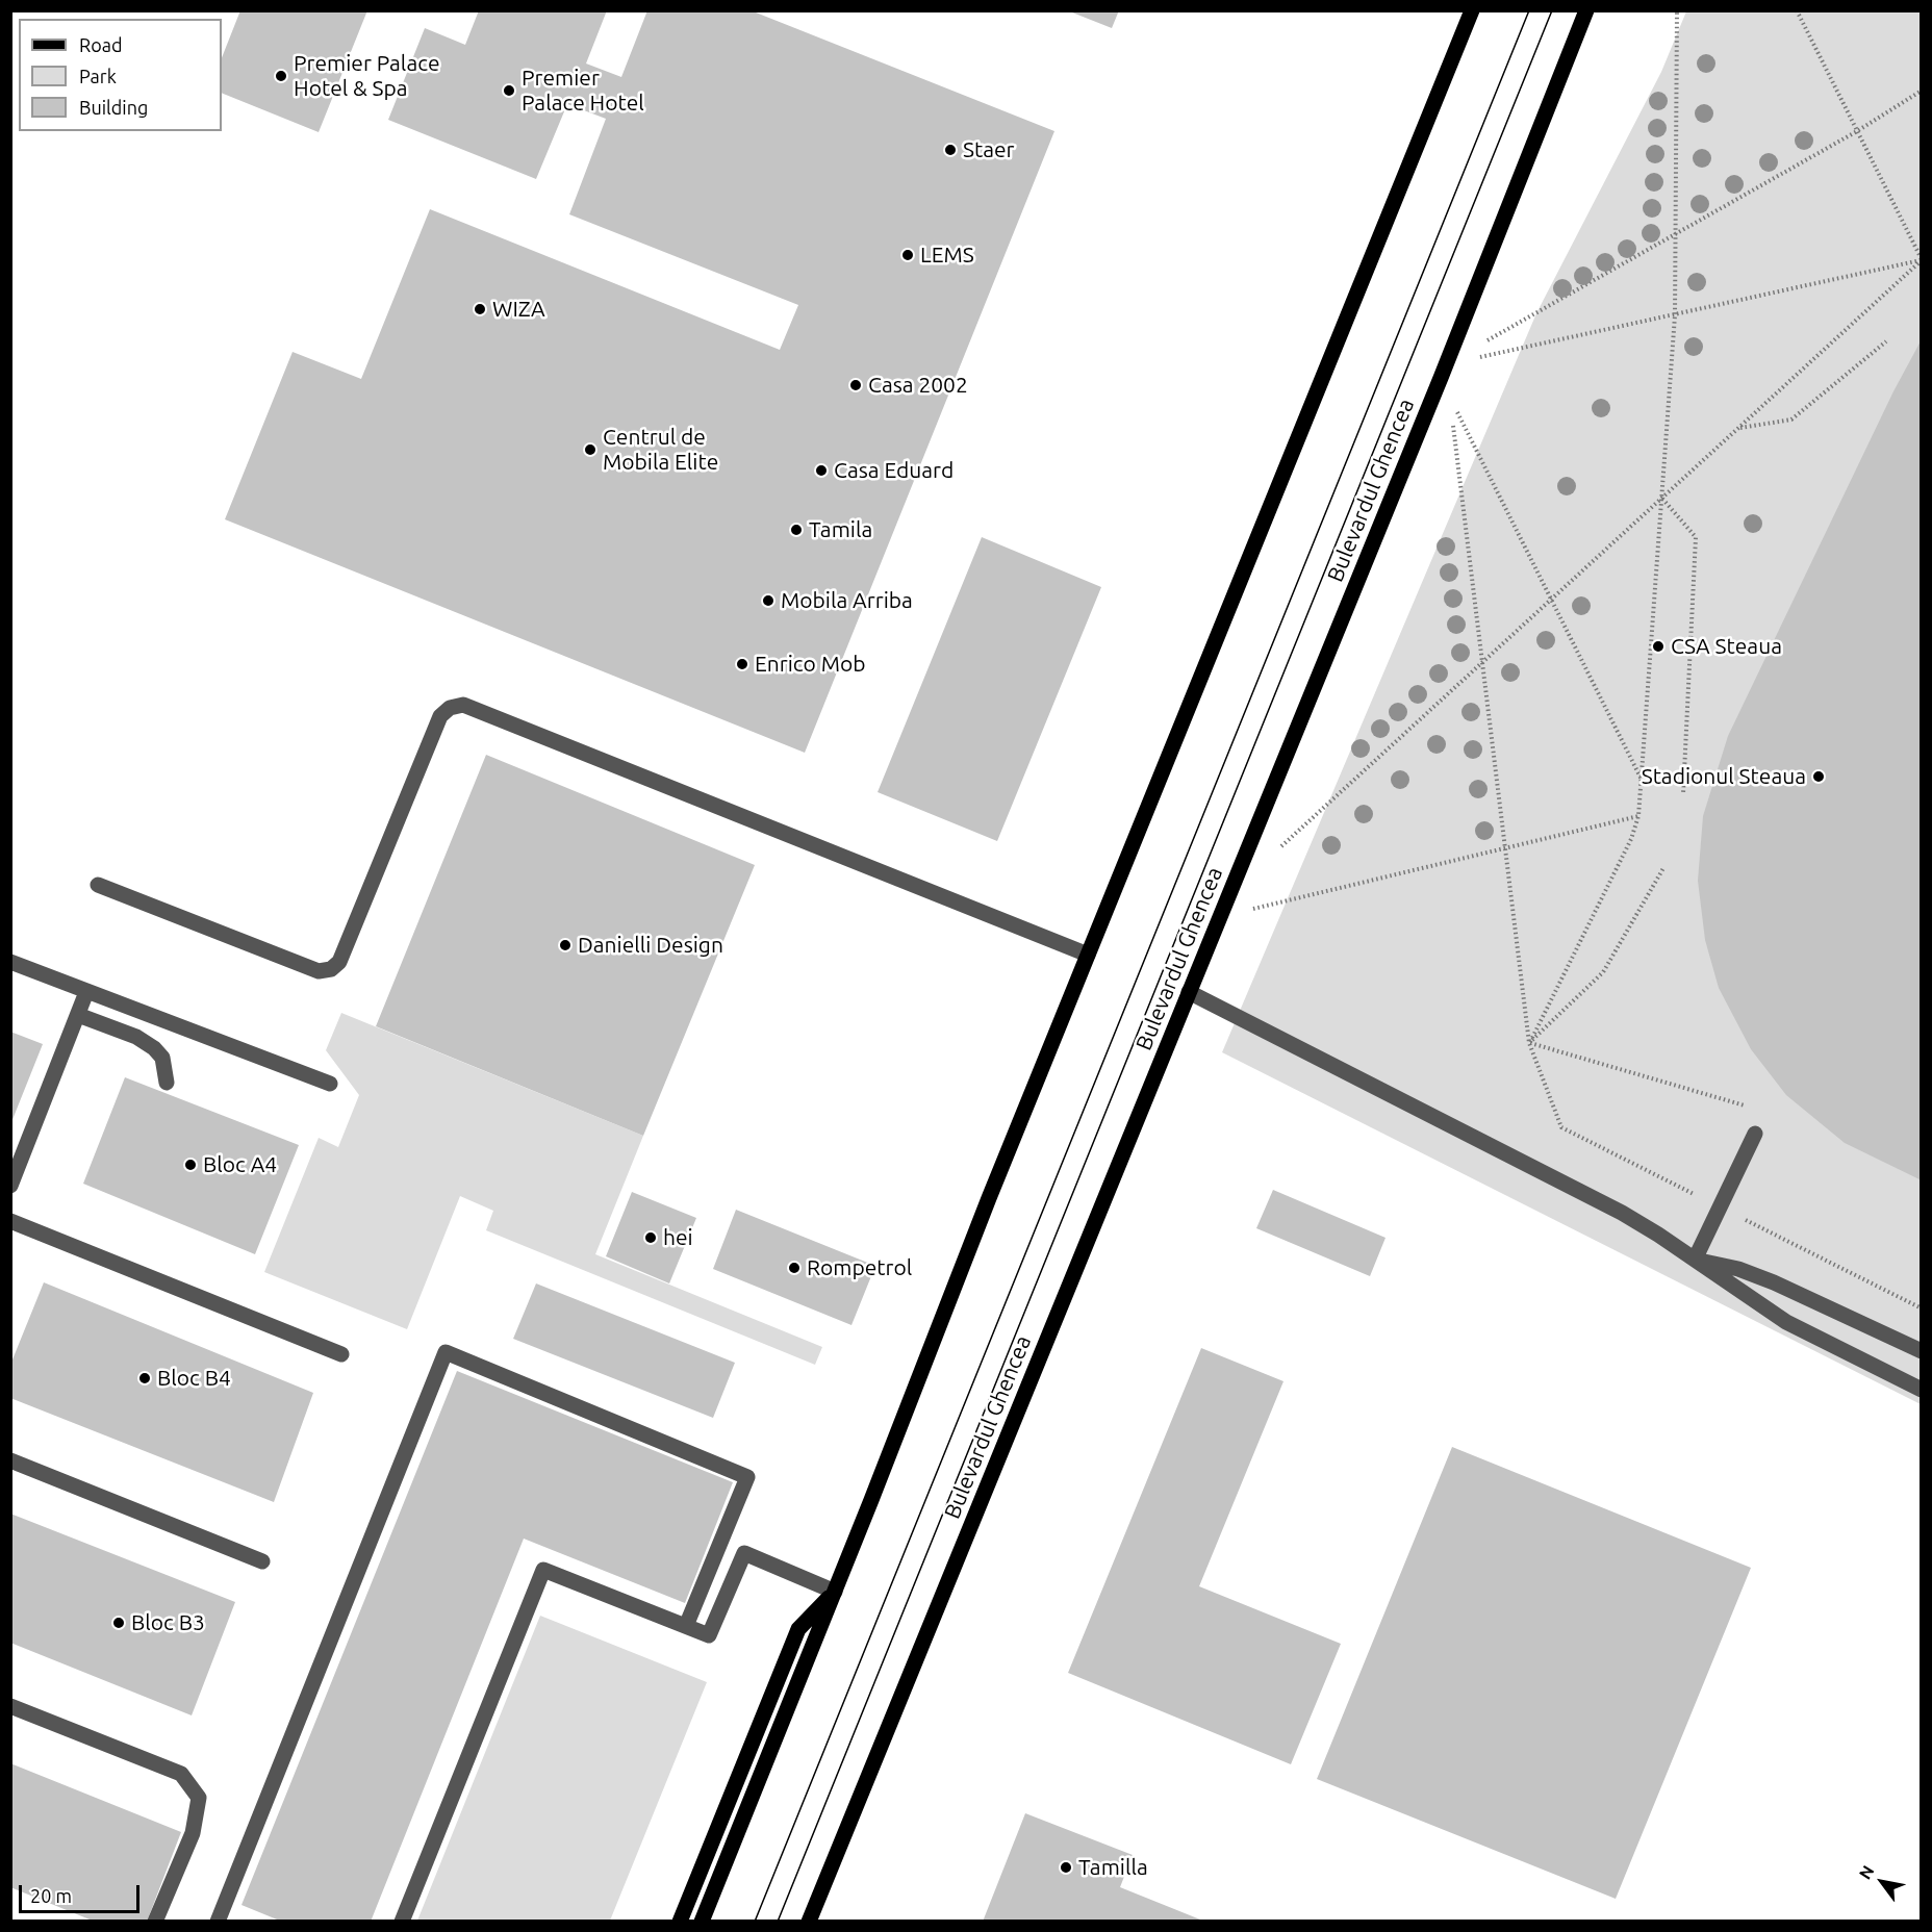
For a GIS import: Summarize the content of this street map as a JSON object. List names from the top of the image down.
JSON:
{
  "streets": {
    "main road": ["Bulevardul Ghencea"]
  },
  "places": [
    "Premier Palace Hotel & Spa",
    "Premier Palace Hotel",
    "Staer",
    "LEMS",
    "WIZA",
    "Casa 2002",
    "Centrul de Mobila Elite",
    "Casa Eduard",
    "Tamila",
    "Mobila Arriba",
    "CSA Steaua",
    "Enrico Mob",
    "Stadionul Steaua",
    "Danielli Design",
    "Bloc A4",
    "hei",
    "Rompetrol",
    "Bloc B4",
    "Bloc B3",
    "Tamilla"
  ],
  "legend": ["Road", "Park", "Building"],
  "scale_bar": "20 m",
  "north": "top left"
}
